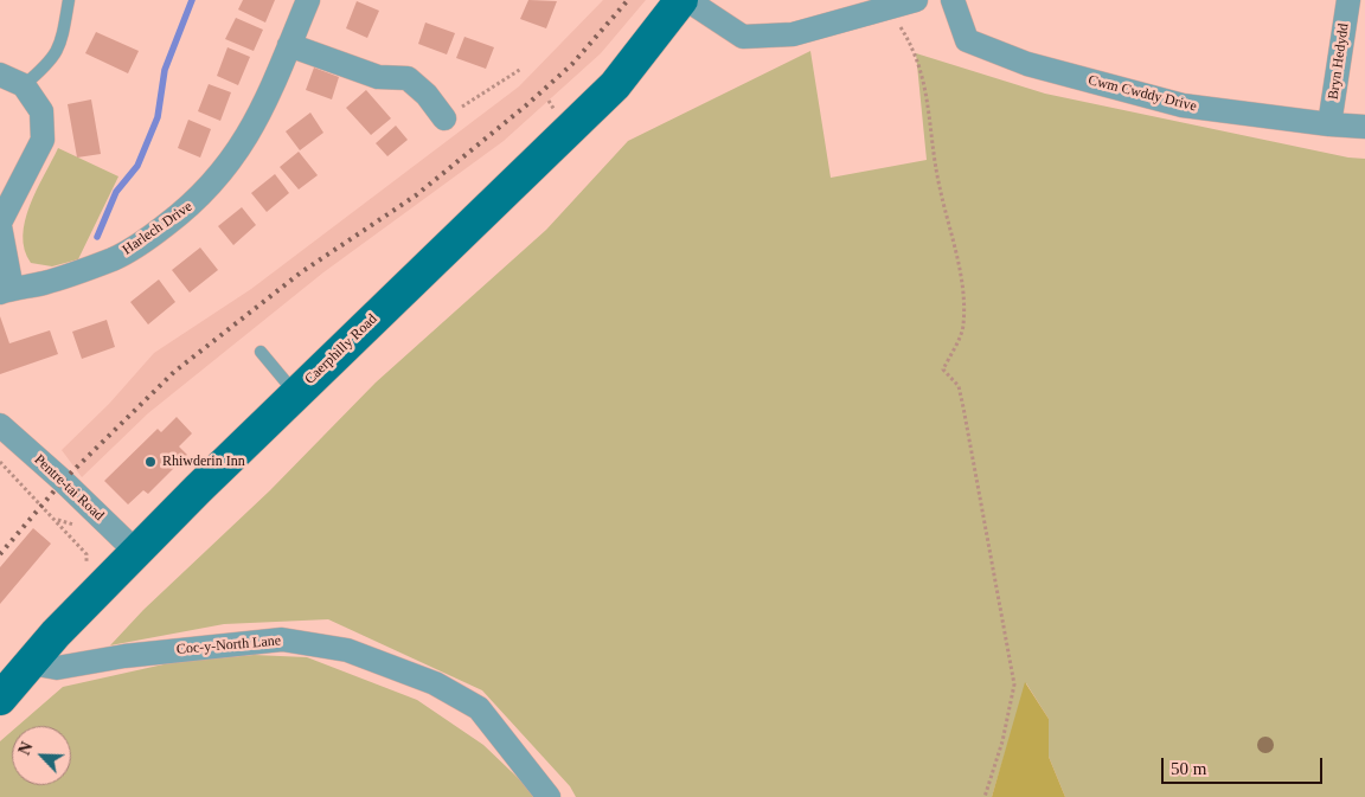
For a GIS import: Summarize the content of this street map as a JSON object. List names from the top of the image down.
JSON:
{
  "streets": {
    "main road": ["Caerphilly Road"],
    "street": [
      "Bryn Hedydd",
      "Cwm Cwddy Drive",
      "Harlech Drive",
      "Pentre-tai Road",
      "Coc-y-North Lane"
    ]
  },
  "crossings": [
    ["Bryn Hedydd", "Cwm Cwddy Drive"],
    ["Caerphilly Road", "Pentre-tai Road"],
    ["Caerphilly Road", "Coc-y-North Lane"]
  ],
  "places": ["Rhiwderin Inn"],
  "scale_bar": "50 m",
  "north": "top left"
}
